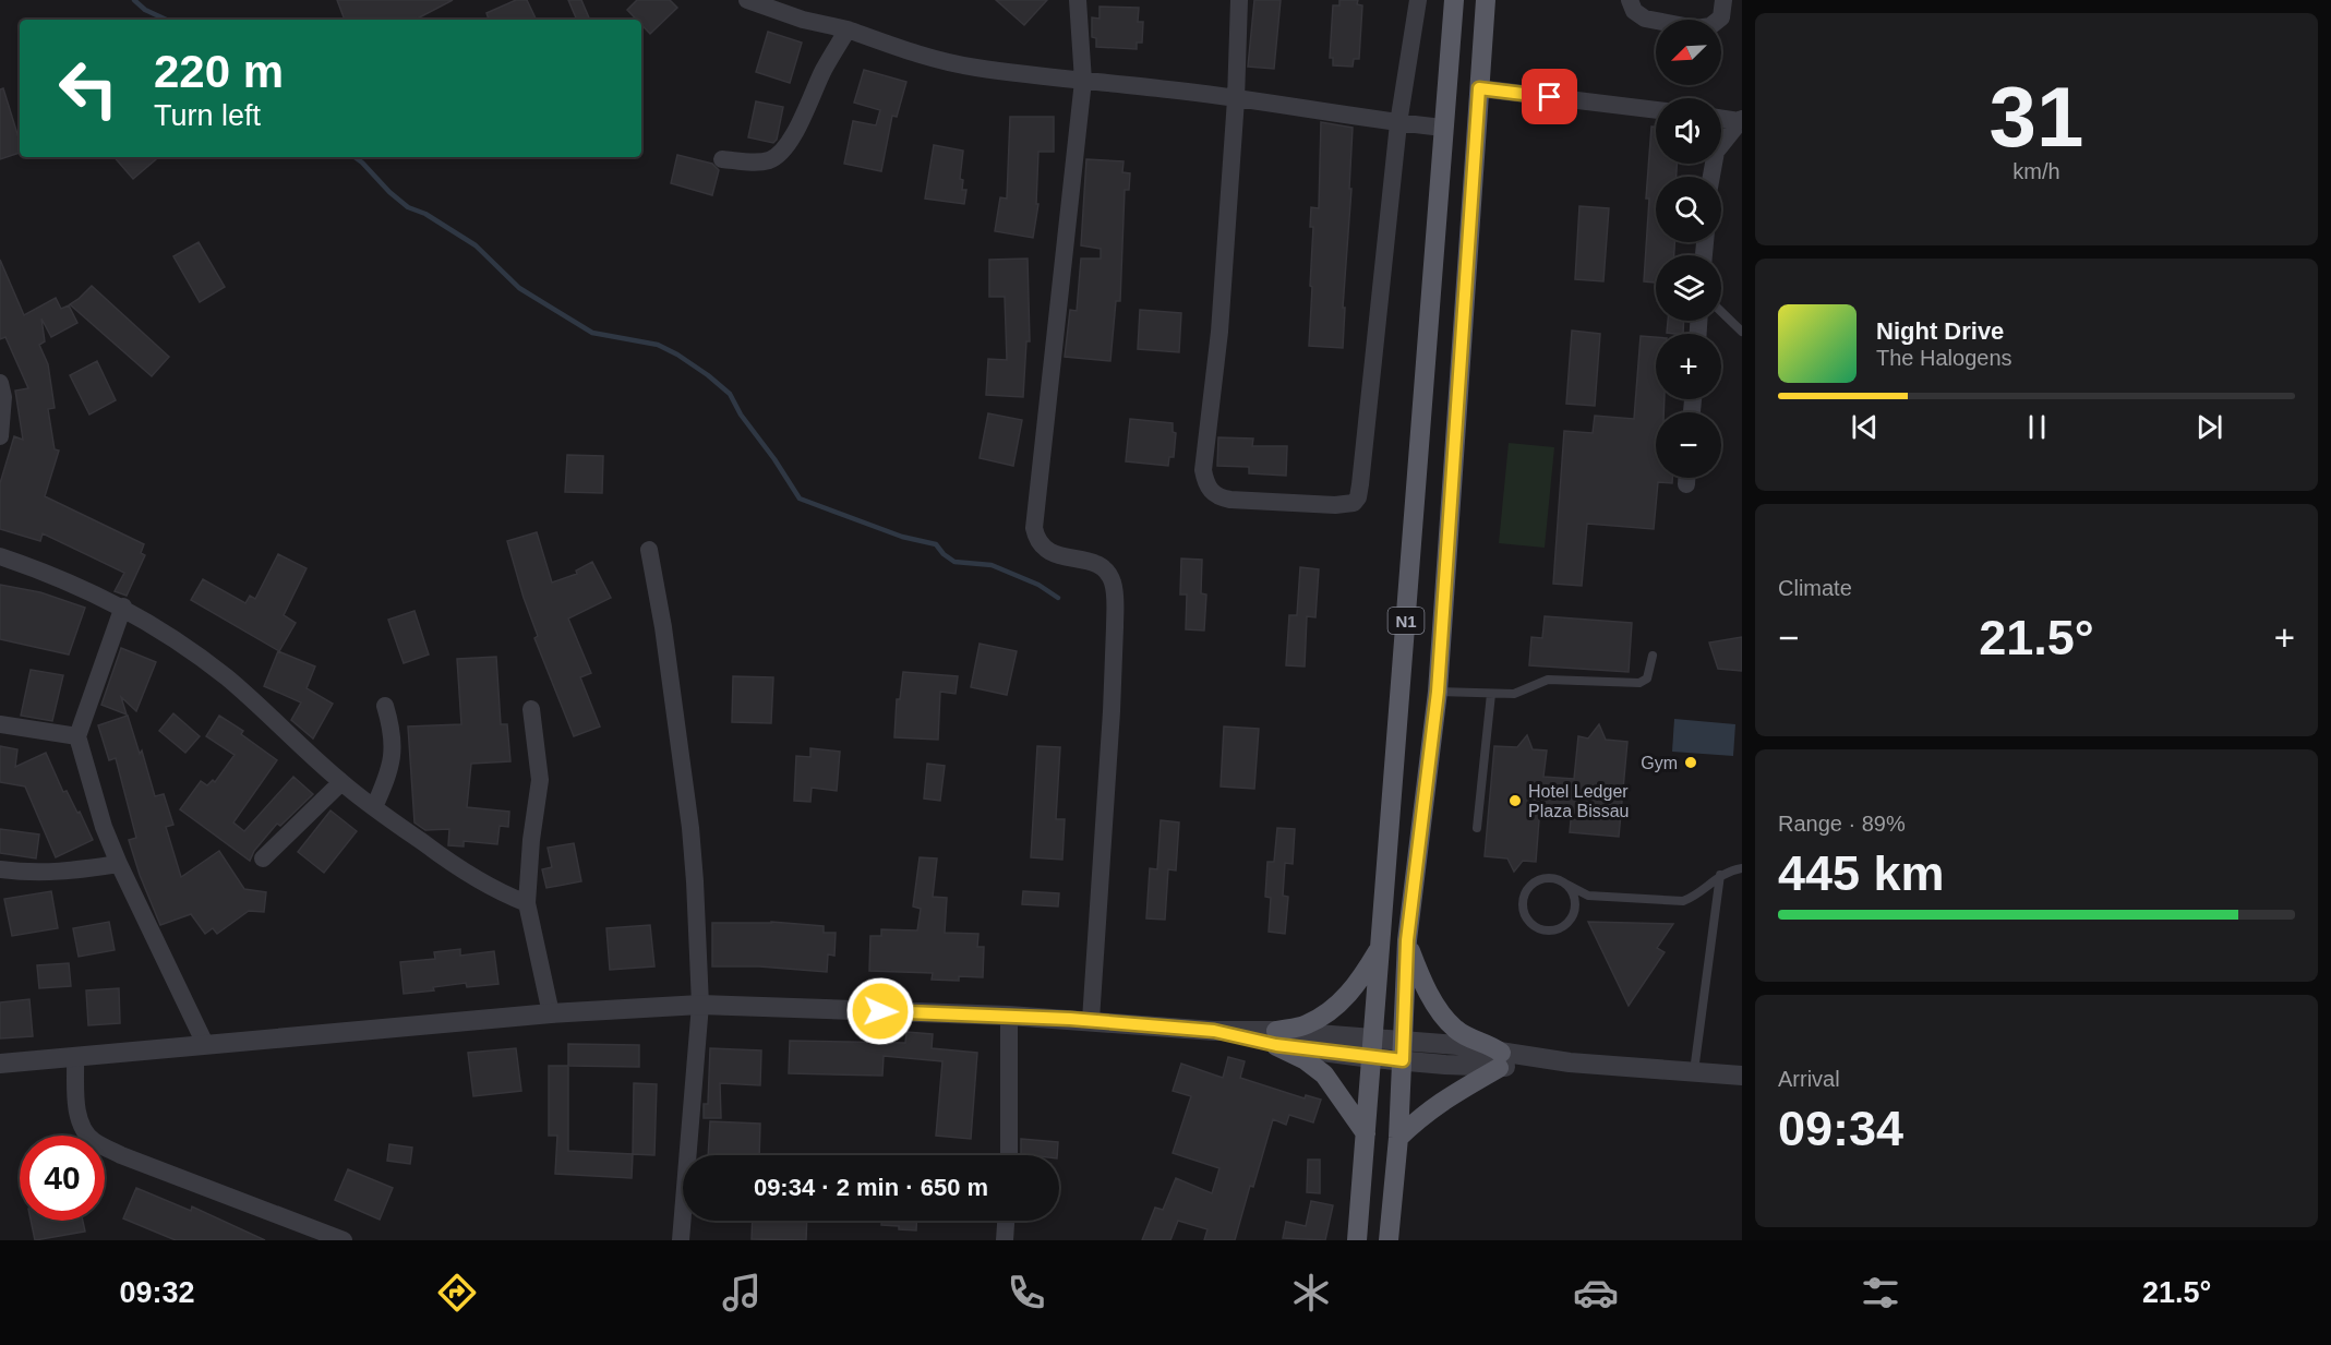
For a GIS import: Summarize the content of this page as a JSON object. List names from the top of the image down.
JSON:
{
  "streets": {
    "main road": ["N1"]
  },
  "places": ["Gym", "Hotel Ledger Plaza Bissau"],
  "north": "bottom left",
  "page": {
    "tile": [
      ["31", "km/h"],
      "Climate",
      ["Range · 89%", "445 km"],
      ["Arrival", "09:34"]
    ],
    "map_buttons": ["+", "−"],
    "turn": ["220 m", "Turn left"],
    "song": ["Night Drive", "The Halogens"],
    "heat": ["−", "21.5°", "+"],
    "limit": "40",
    "trip": "09:34 · 2 min · 650 m",
    "tabs": ["09:32", "21.5°"]
  }
}
